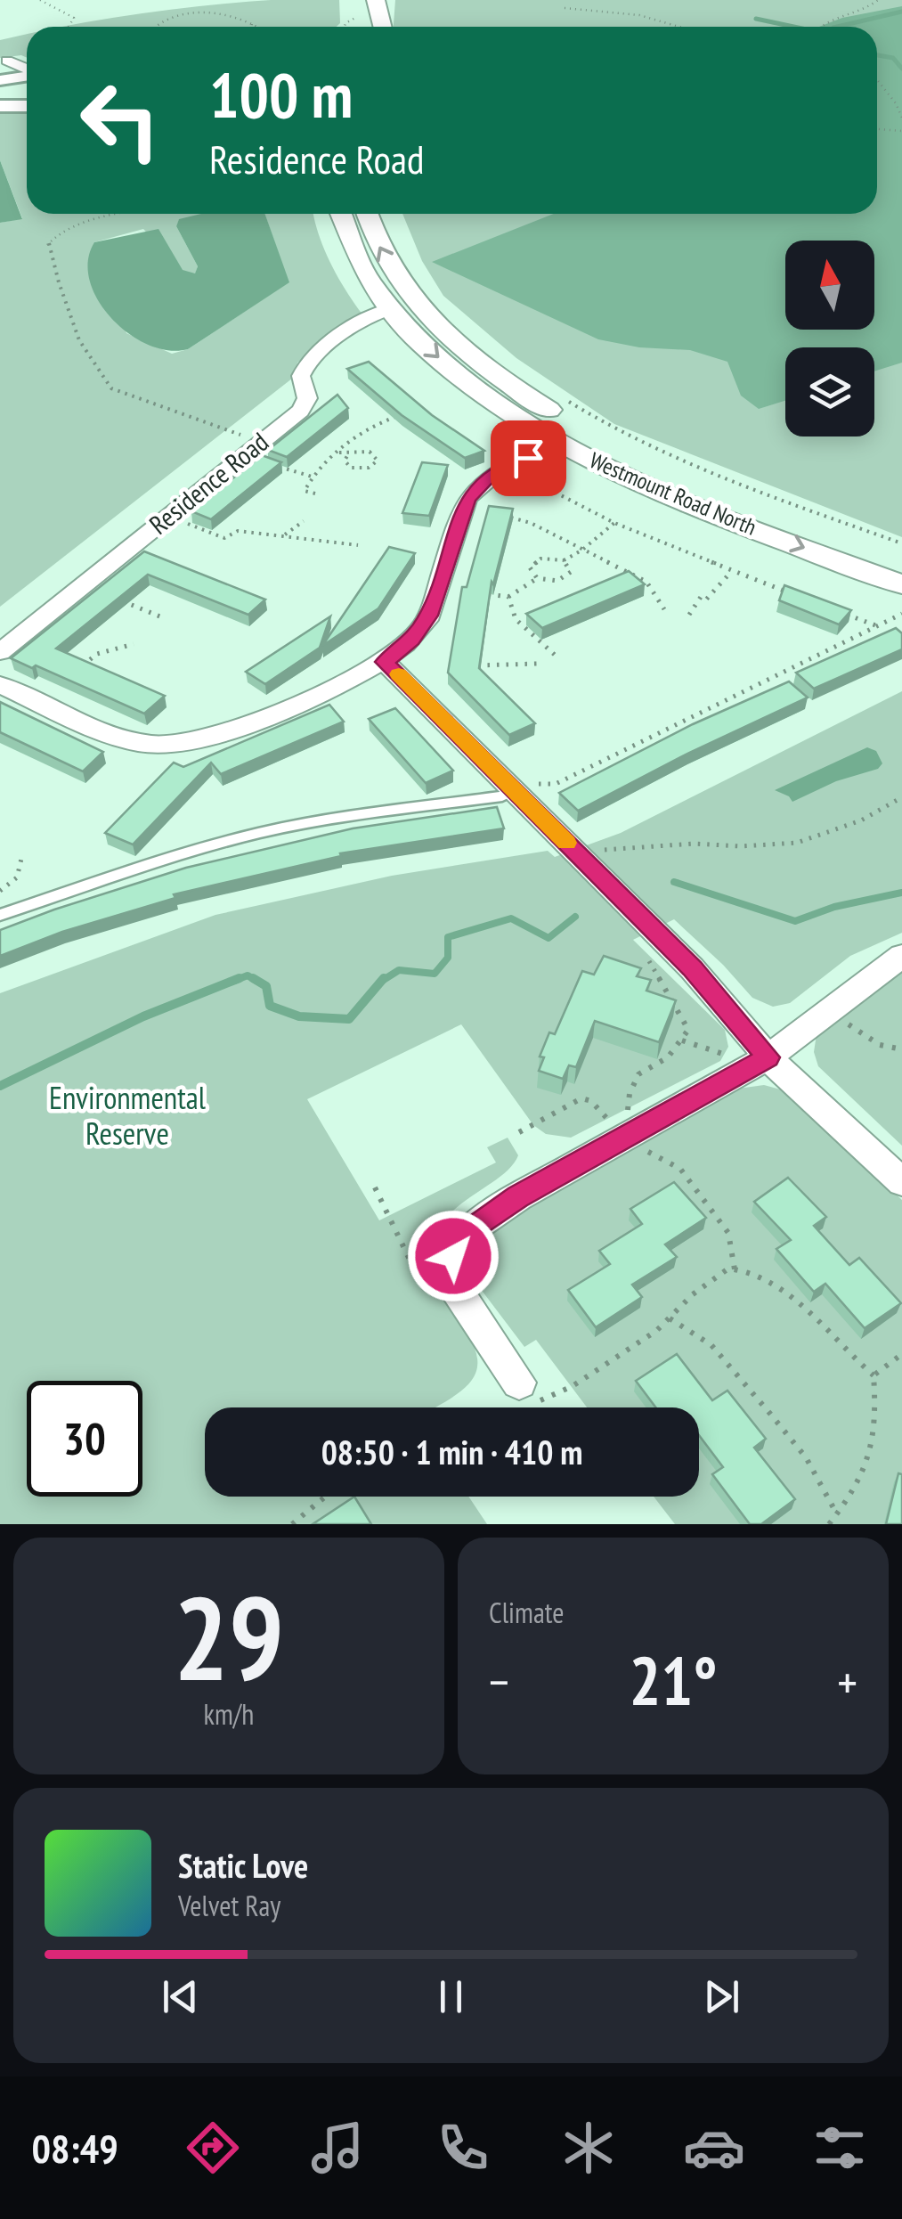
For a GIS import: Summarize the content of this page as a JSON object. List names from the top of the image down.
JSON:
{
  "streets": {
    "main road": ["Westmount Road North"],
    "street": ["Residence Road"]
  },
  "crossings": [
    ["Residence Road", "Westmount Road North"]
  ],
  "parks": ["Environmental Reserve"],
  "north": "top",
  "page": {
    "turn": ["100 m", "Residence Road"],
    "limit": "30",
    "trip": "08:50 · 1 min · 410 m",
    "tile": [
      ["29", "km/h"],
      "Climate"
    ],
    "heat": ["−", "21°", "+"],
    "song": ["Static Love", "Velvet Ray"],
    "tabs": "08:49"
  }
}
